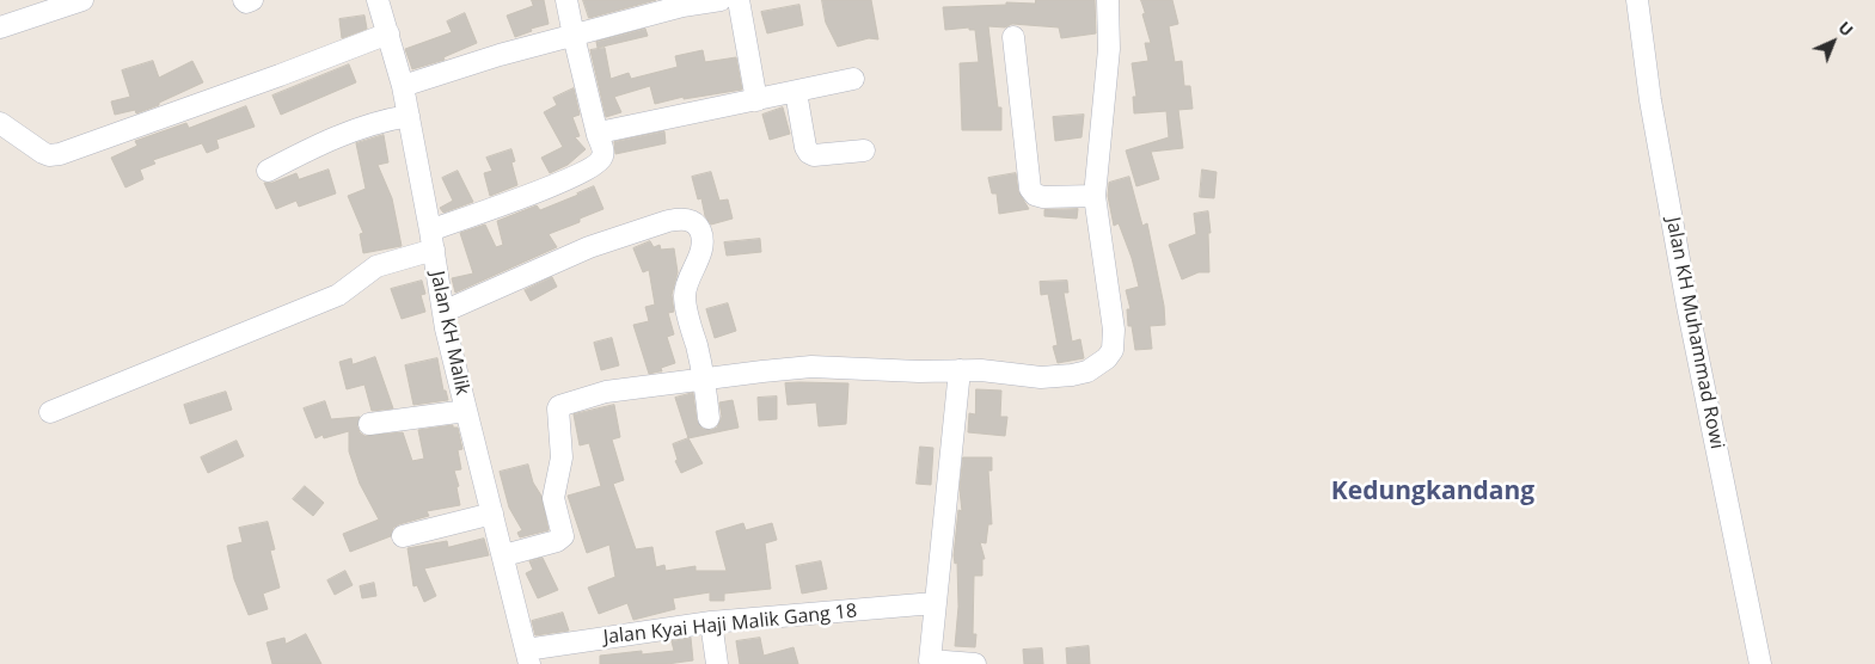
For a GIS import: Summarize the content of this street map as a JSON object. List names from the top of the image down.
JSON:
{
  "streets": {
    "street": ["Jalan KH Malik", "Jalan KH Muhammad Rowi", "Jalan Kyai Haji Malik Gang 18"]
  },
  "crossings": [
    ["Jalan KH Malik", "Jalan Kyai Haji Malik Gang 18"]
  ],
  "districts": ["Kedungkandang"],
  "north": "top right"
}
